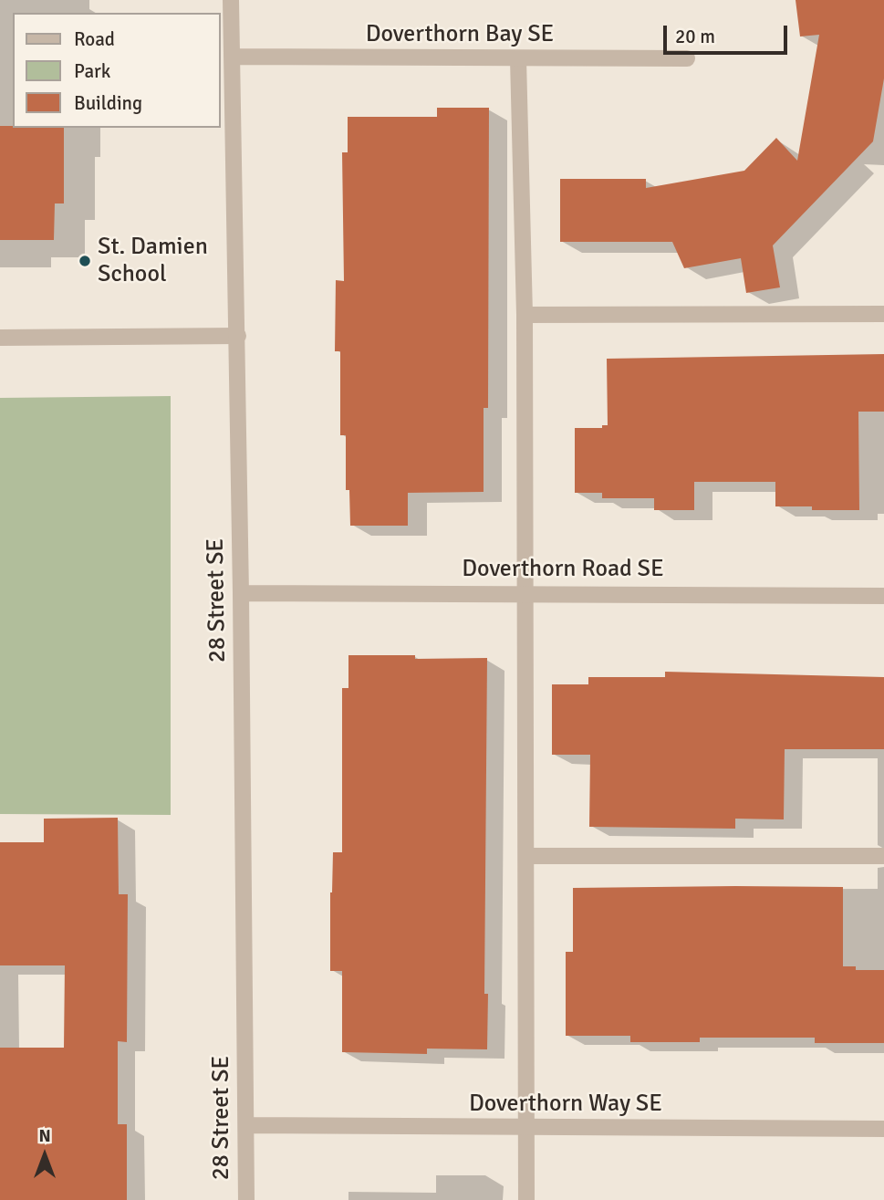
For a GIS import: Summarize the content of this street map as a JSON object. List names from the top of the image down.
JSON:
{
  "streets": {
    "street": [
      "Doverthorn Bay SE",
      "Doverthorn Road SE",
      "28 Street SE",
      "Doverthorn Way SE"
    ]
  },
  "crossings": [
    ["Doverthorn Bay SE", "28 Street SE"],
    ["Doverthorn Road SE", "28 Street SE"],
    ["28 Street SE", "Doverthorn Way SE"]
  ],
  "places": ["St. Damien School"],
  "legend": ["Road", "Park", "Building"],
  "scale_bar": "20 m",
  "north": "top"
}
